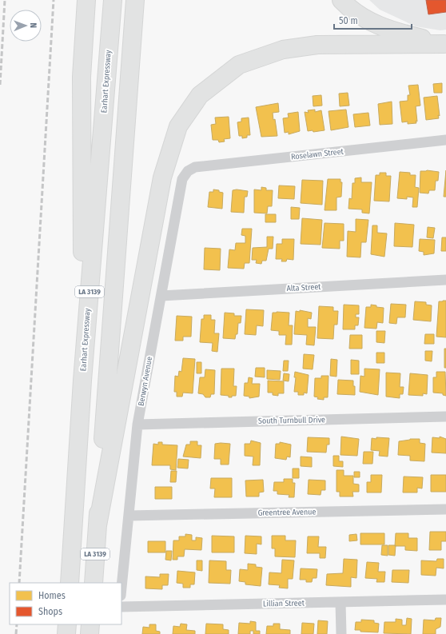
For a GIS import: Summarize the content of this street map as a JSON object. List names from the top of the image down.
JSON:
{
  "streets": {
    "highway": ["Earhart Expressway", "LA 3139"],
    "street": [
      "Roselawn Street",
      "Alta Street",
      "Berwyn Avenue",
      "South Turnbull Drive",
      "Greentree Avenue",
      "Lillian Street"
    ]
  },
  "crossings": [
    ["Roselawn Street", "Berwyn Avenue"],
    ["Alta Street", "Berwyn Avenue"],
    ["Berwyn Avenue", "South Turnbull Drive"],
    ["Berwyn Avenue", "Greentree Avenue"]
  ],
  "legend": ["Homes", "Shops"],
  "scale_bar": "50 m",
  "north": "right"
}
